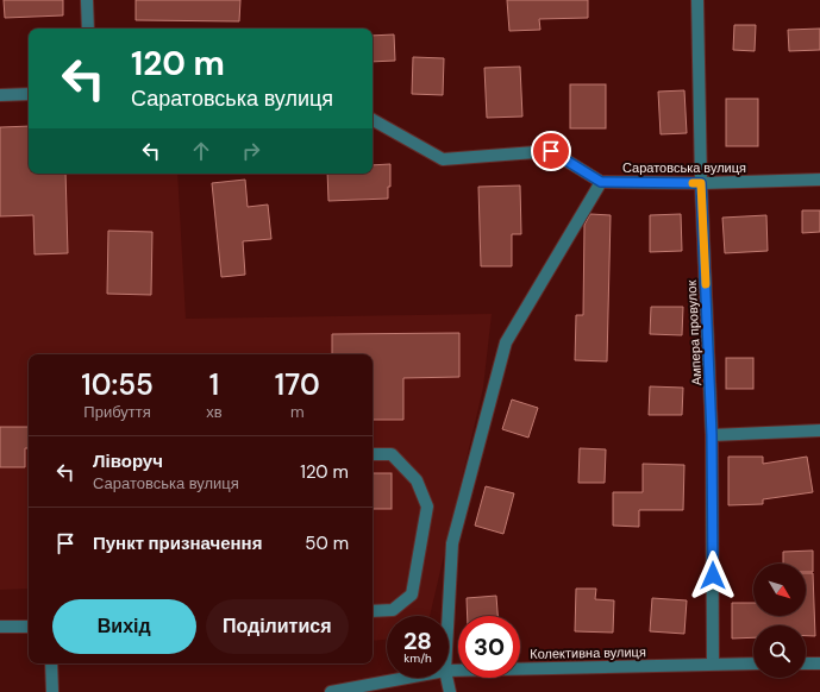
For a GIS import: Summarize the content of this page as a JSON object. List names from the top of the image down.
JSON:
{
  "streets": {
    "street": ["Саратовська вулиця", "Ампера провулок", "Колективна вулиця"]
  },
  "crossings": [
    ["Саратовська вулиця", "Ампера провулок"],
    ["Ампера провулок", "Колективна вулиця"]
  ],
  "north": "bottom right",
  "page": {
    "turn": ["120 m", "Саратовська вулиця"],
    "eta": [
      "10:55",
      "Прибуття",
      "1",
      "хв",
      "170",
      "m"
    ],
    "list": [
      {
        "name": "Ліворуч",
        "note": "Саратовська вулиця",
        "value": "120 m"
      },
      {
        "name": "Пункт призначення",
        "value": "50 m"
      }
    ],
    "buttons": ["Вихід", "Поділитися"],
    "speed": "28 km/h",
    "limit": "30"
  }
}
